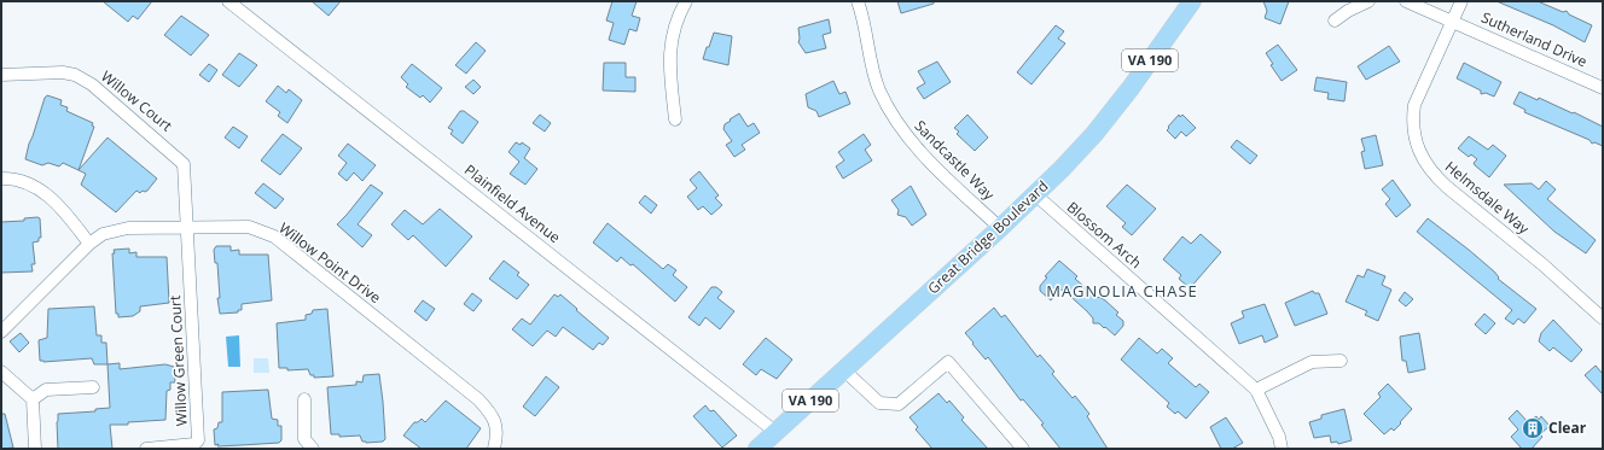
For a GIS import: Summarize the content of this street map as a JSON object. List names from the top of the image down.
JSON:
{
  "streets": {
    "main road": ["VA 190", "Great Bridge Boulevard"],
    "street": [
      "Sutherland Drive",
      "Willow Court",
      "Sandcastle Way",
      "Helmsdale Way",
      "Plainfield Avenue",
      "Blossom Arch",
      "Willow Point Drive",
      "Willow Green Court"
    ]
  },
  "crossings": [
    ["Sutherland Drive", "Helmsdale Way"],
    ["Willow Court", "Willow Point Drive"],
    ["Willow Court", "Willow Green Court"],
    ["Sandcastle Way", "Great Bridge Boulevard"],
    ["Plainfield Avenue", "Great Bridge Boulevard"],
    ["Blossom Arch", "Great Bridge Boulevard"],
    ["Willow Point Drive", "Willow Green Court"]
  ],
  "districts": ["MAGNOLIA CHASE"],
  "places": {
    "building": ["Clear"]
  }
}
